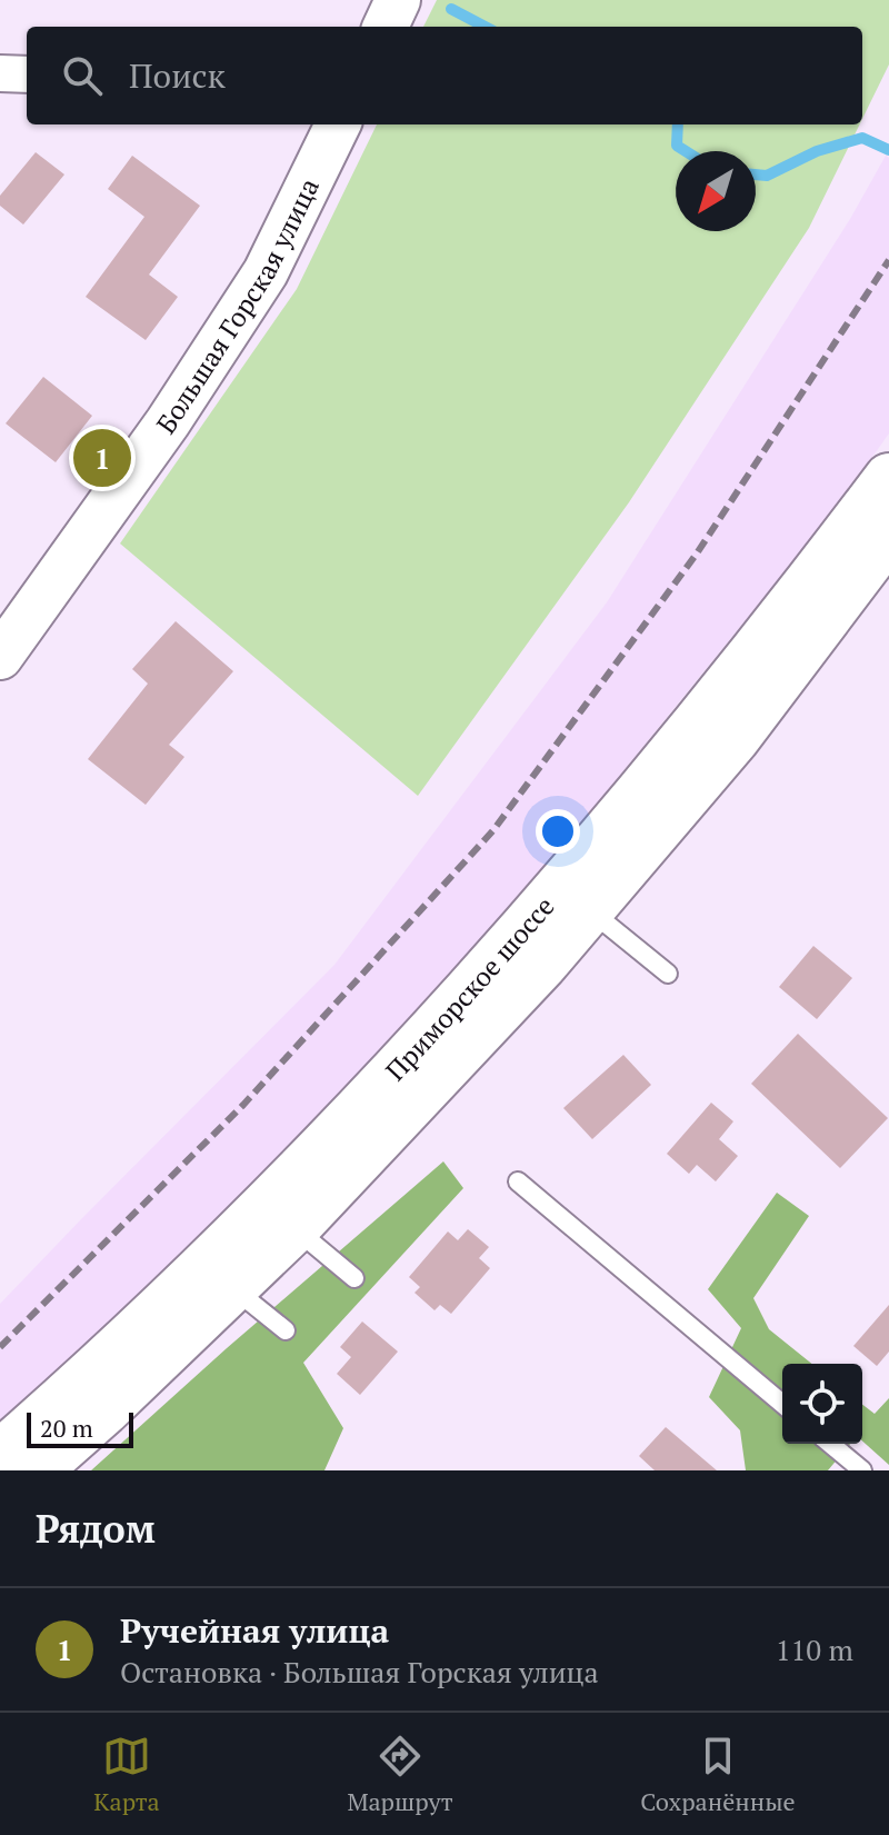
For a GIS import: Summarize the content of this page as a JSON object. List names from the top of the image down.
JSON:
{
  "streets": {
    "highway": ["Приморское шоссе"],
    "street": ["Большая Горская улица"]
  },
  "scale_bar": "20 m",
  "north": "bottom left",
  "page": {
    "search": "Поиск",
    "pins": "1",
    "scale": "20 m",
    "heading": "Рядом",
    "list": [
      {
        "mark": "1",
        "name": "Ручейная улица",
        "note": "Остановка · Большая Горская улица",
        "value": "110 m"
      }
    ],
    "nav": ["Карта", "Маршрут", "Сохранённые"]
  }
}
